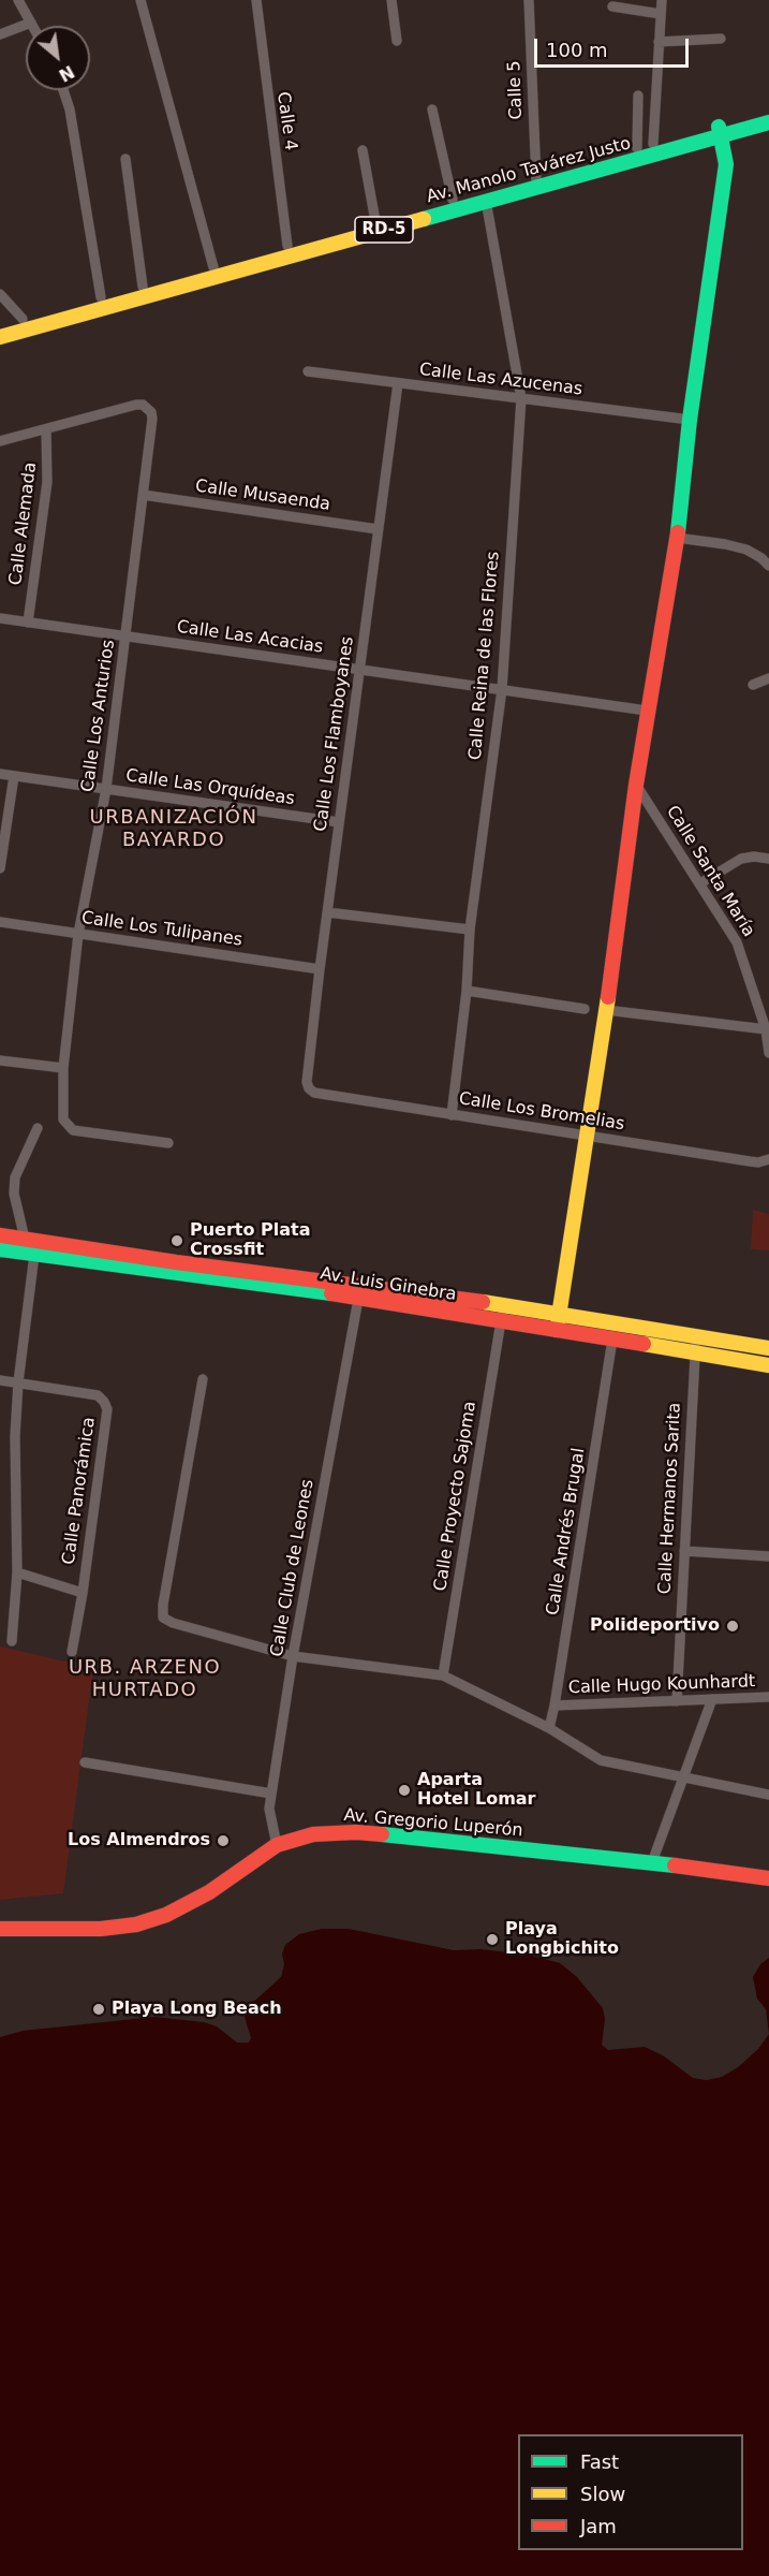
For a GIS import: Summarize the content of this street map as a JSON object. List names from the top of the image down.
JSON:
{
  "streets": {
    "street": [
      "Calle 5",
      "Calle 4",
      "Av. Manolo Tavárez Justo",
      "RD-5",
      "Calle Las Azucenas",
      "Calle Musaenda",
      "Calle Alemada",
      "Calle Las Acacias",
      "Calle Reina de las Flores",
      "Calle Los Anturios",
      "Calle Los Flamboyanes",
      "Calle Las Orquídeas",
      "Calle Santa María",
      "Calle Los Tulipanes",
      "Calle Los Bromelias",
      "Av. Luis Ginebra",
      "Calle Panorámica",
      "Calle Proyecto Sajoma",
      "Calle Hermanos Sarita",
      "Calle Andrés Brugal",
      "Calle Club de Leones",
      "Calle Hugo Kounhardt",
      "Av. Gregorio Luperón"
    ]
  },
  "crossings": [
    ["Calle 5", "Av. Manolo Tavárez Justo"],
    ["Calle 4", "Av. Manolo Tavárez Justo"],
    ["Av. Manolo Tavárez Justo", "Calle Reina de las Flores"],
    ["Calle Las Azucenas", "Calle Reina de las Flores"],
    ["Calle Las Azucenas", "Calle Los Flamboyanes"],
    ["Calle Musaenda", "Calle Los Anturios"],
    ["Calle Musaenda", "Calle Los Flamboyanes"],
    ["Calle Alemada", "Calle Las Acacias"],
    ["Calle Alemada", "Calle Los Anturios"],
    ["Calle Las Acacias", "Calle Reina de las Flores"],
    ["Calle Las Acacias", "Calle Los Anturios"],
    ["Calle Las Acacias", "Calle Los Flamboyanes"],
    ["Calle Reina de las Flores", "Calle Los Bromelias"],
    ["Calle Los Anturios", "Calle Las Orquídeas"],
    ["Calle Los Anturios", "Calle Los Tulipanes"],
    ["Calle Los Flamboyanes", "Calle Las Orquídeas"],
    ["Calle Los Flamboyanes", "Calle Los Tulipanes"],
    ["Calle Los Flamboyanes", "Calle Los Bromelias"],
    ["Av. Luis Ginebra", "Calle Proyecto Sajoma"],
    ["Av. Luis Ginebra", "Calle Hermanos Sarita"],
    ["Av. Luis Ginebra", "Calle Andrés Brugal"],
    ["Av. Luis Ginebra", "Calle Club de Leones"],
    ["Calle Hermanos Sarita", "Calle Hugo Kounhardt"],
    ["Calle Andrés Brugal", "Calle Hugo Kounhardt"],
    ["Calle Club de Leones", "Av. Gregorio Luperón"]
  ],
  "districts": ["URBANIZACIÓN BAYARDO", "URB. ARZENO HURTADO"],
  "places": [
    "Puerto Plata Crossfit",
    "Polideportivo",
    "Aparta Hotel Lomar",
    "Los Almendros",
    "Playa Longbichito",
    "Playa Long Beach"
  ],
  "legend": ["Fast", "Slow", "Jam"],
  "scale_bar": "100 m",
  "north": "bottom right"
}
